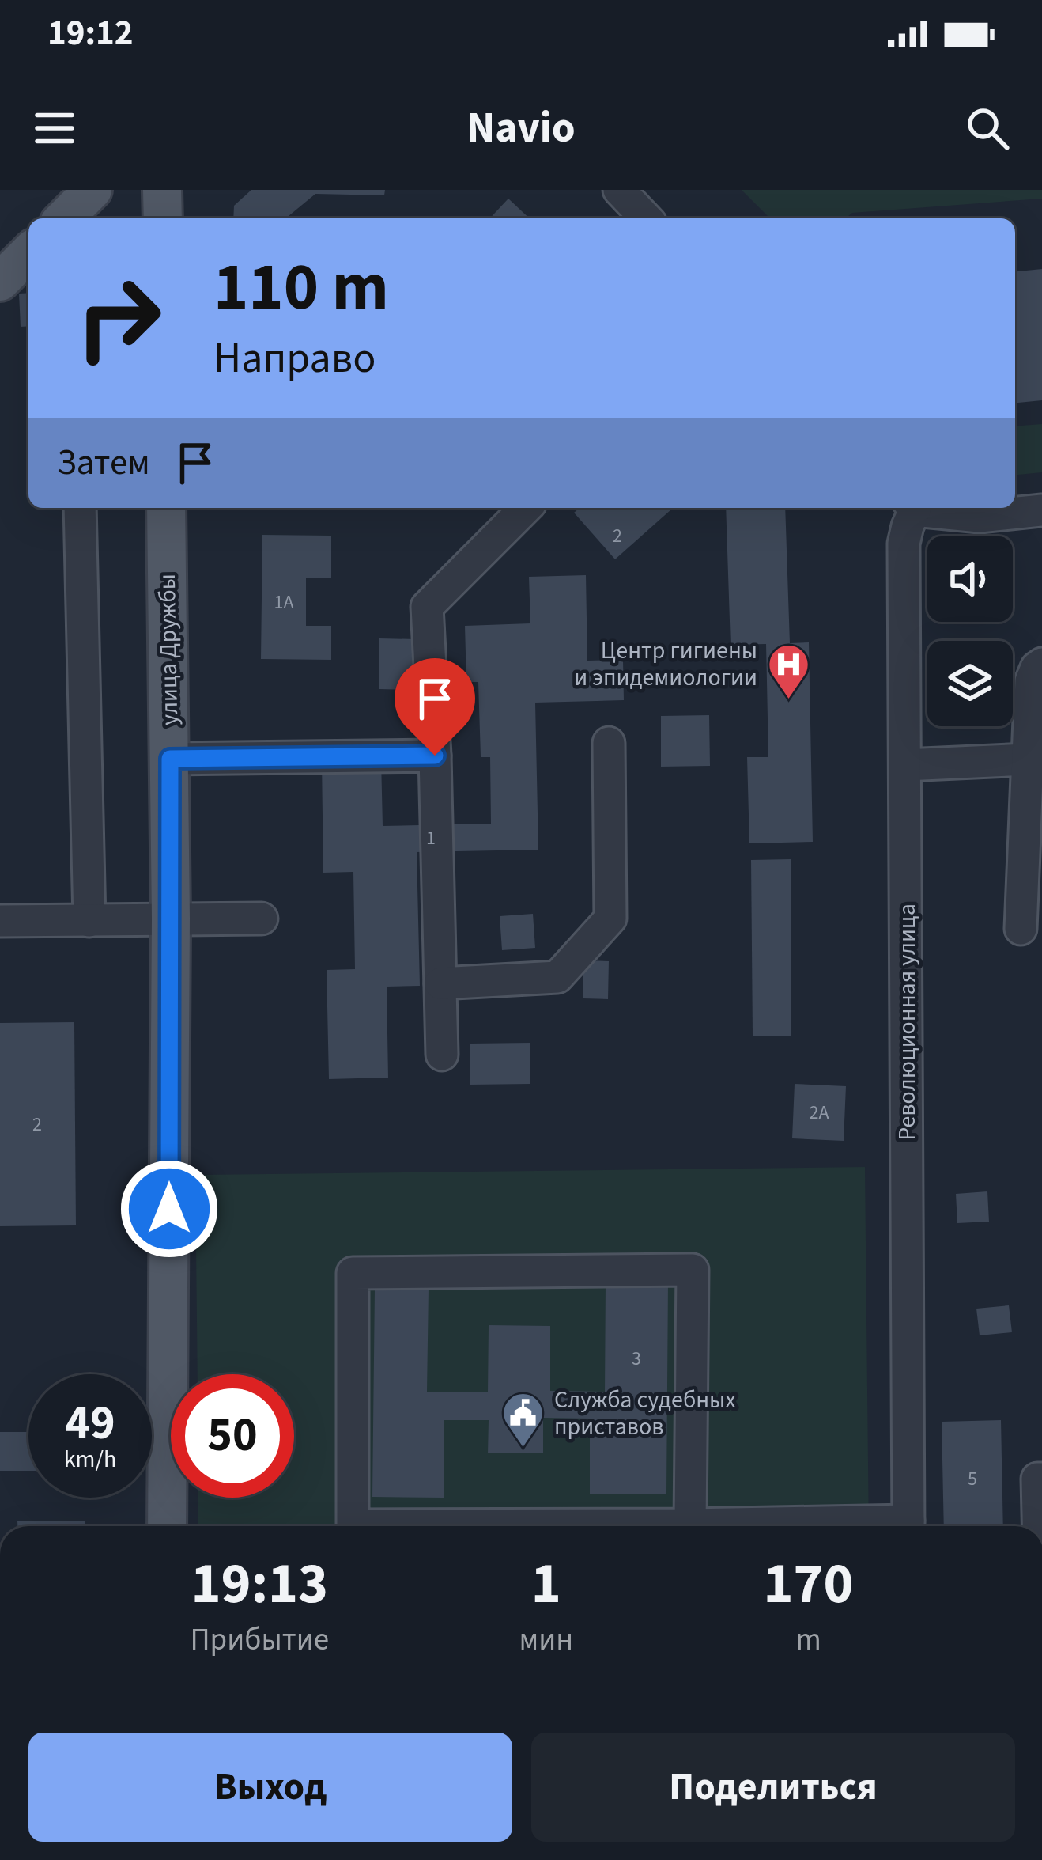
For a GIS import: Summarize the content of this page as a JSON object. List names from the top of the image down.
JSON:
{
  "streets": {
    "main road": ["улица Дружбы"],
    "street": ["Революционная улица"]
  },
  "places": {
    "hospital": ["Центр гигиены и эпидемиологии"],
    "public building": ["Служба судебных приставов"]
  },
  "house_numbers": [
    "2",
    "1А",
    "1",
    "2А",
    "2",
    "3",
    "5"
  ],
  "page": {
    "status": "19:12",
    "header": "Navio",
    "turn": ["110 m", "Направо"],
    "then": "Затем",
    "speed": "49 km/h",
    "limit": "50",
    "eta": [
      "19:13",
      "Прибытие",
      "1",
      "мин",
      "170",
      "m"
    ],
    "buttons": ["Выход", "Поделиться"]
  }
}
